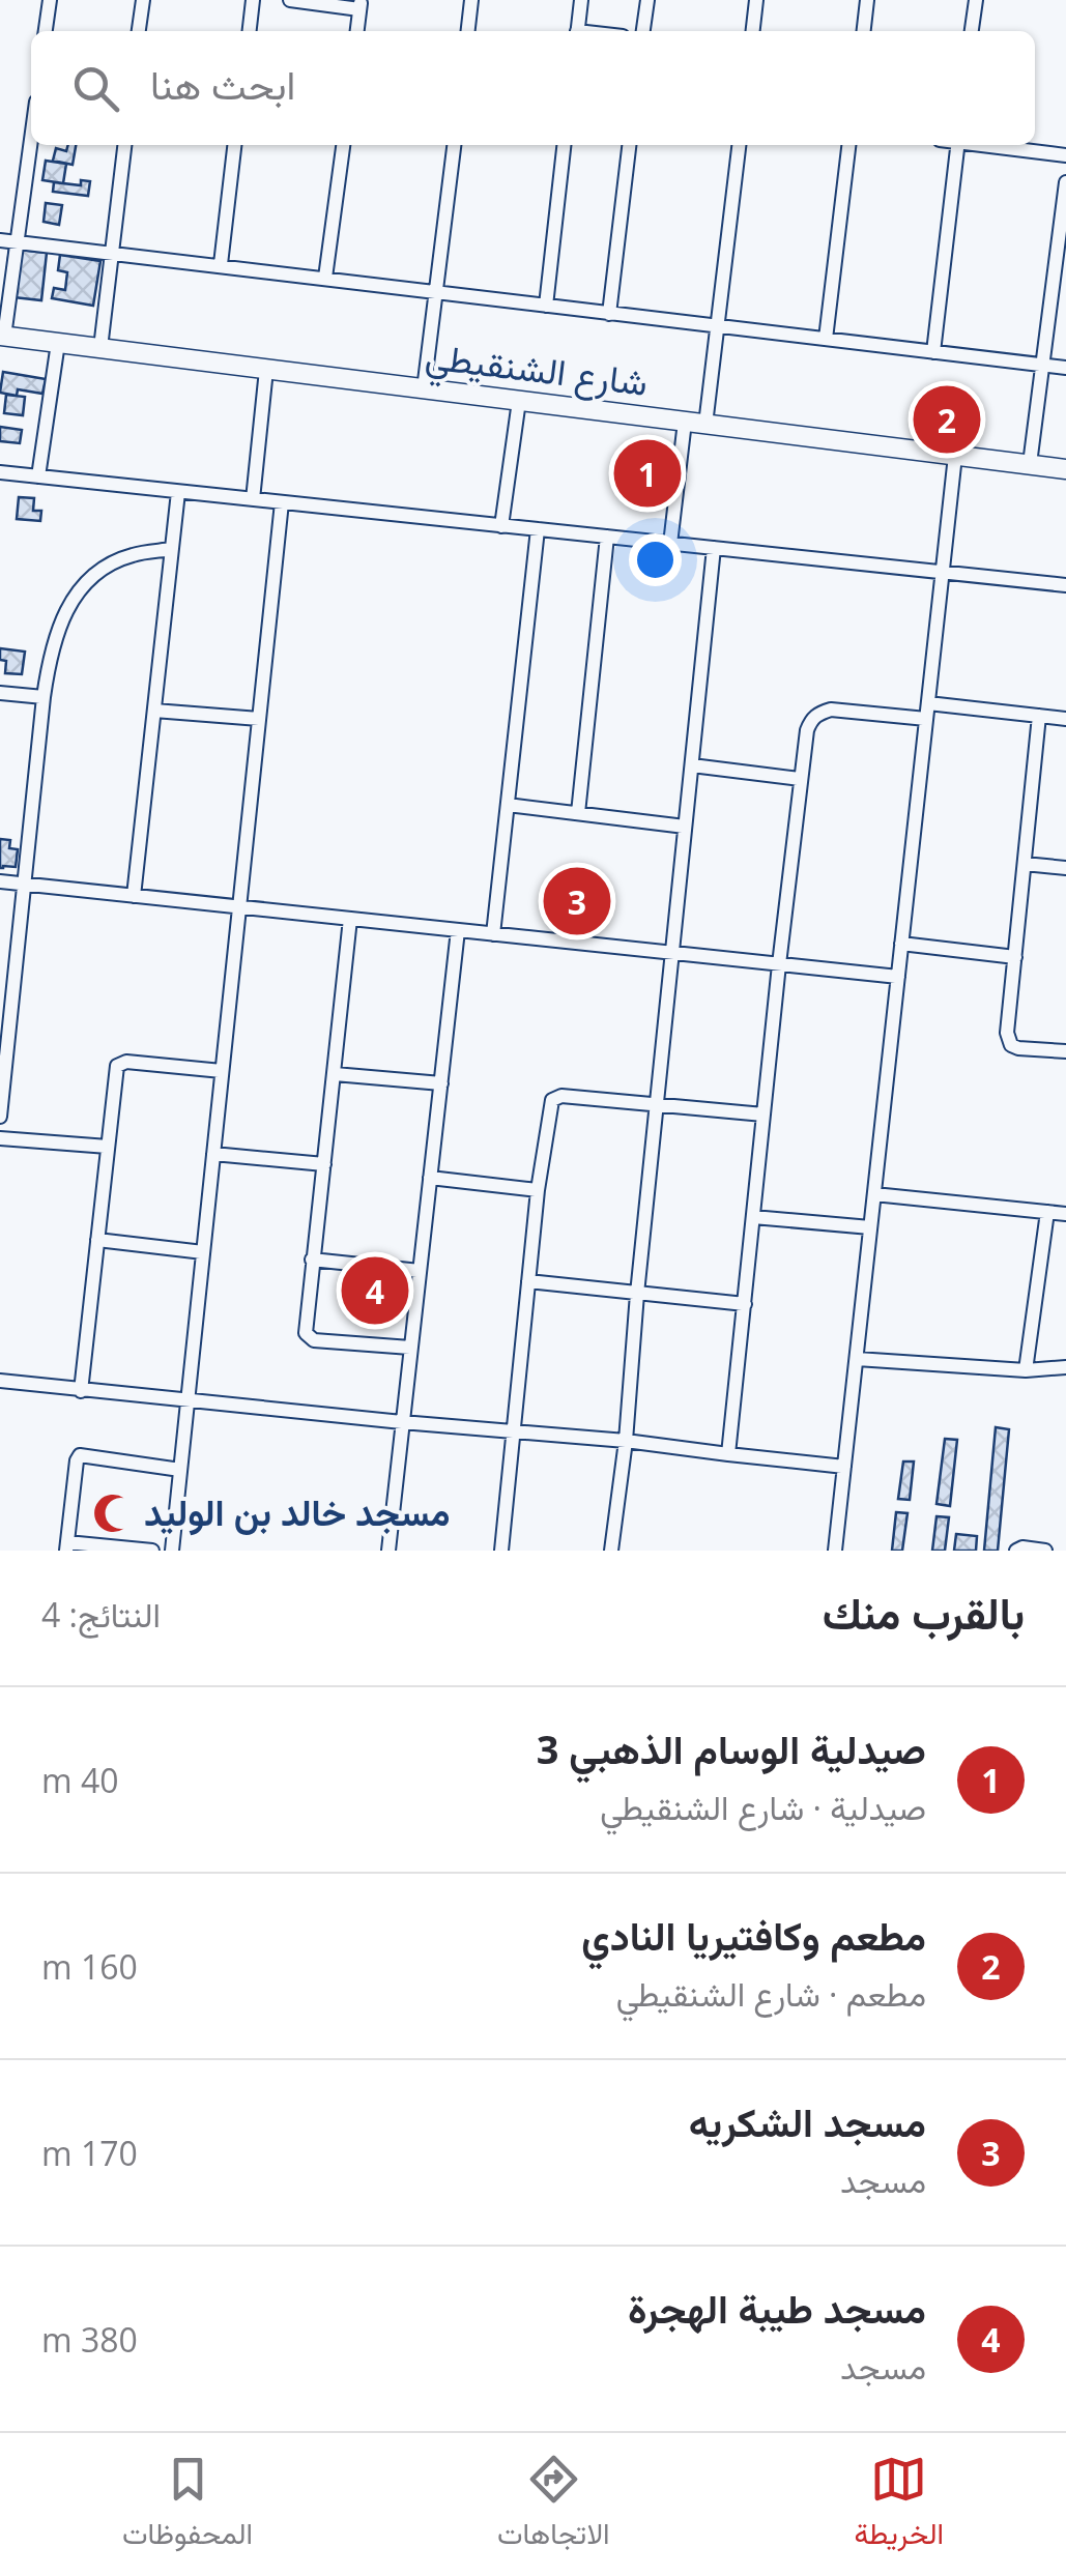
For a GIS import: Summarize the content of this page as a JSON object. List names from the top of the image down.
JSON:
{
  "streets": {
    "street": ["شارع الشنقيطي"]
  },
  "places": {
    "mosque": ["مسجد خالد بن الوليد"]
  },
  "page": {
    "search": "ابحث هنا",
    "pins": [
      "2",
      "1",
      "3",
      "4"
    ],
    "heading": ["بالقرب منك", "النتائج: 4"],
    "list": [
      {
        "mark": "1",
        "name": "صيدلية الوسام الذهبي 3",
        "note": "صيدلية · شارع الشنقيطي",
        "value": "40 m"
      },
      {
        "mark": "2",
        "name": "مطعم وكافتيريا النادي",
        "note": "مطعم · شارع الشنقيطي",
        "value": "160 m"
      },
      {
        "mark": "3",
        "name": "مسجد الشكريه",
        "note": "مسجد",
        "value": "170 m"
      },
      {
        "mark": "4",
        "name": "مسجد طيبة الهجرة",
        "note": "مسجد",
        "value": "380 m"
      }
    ],
    "nav": ["الخريطة", "الاتجاهات", "المحفوظات"]
  }
}
